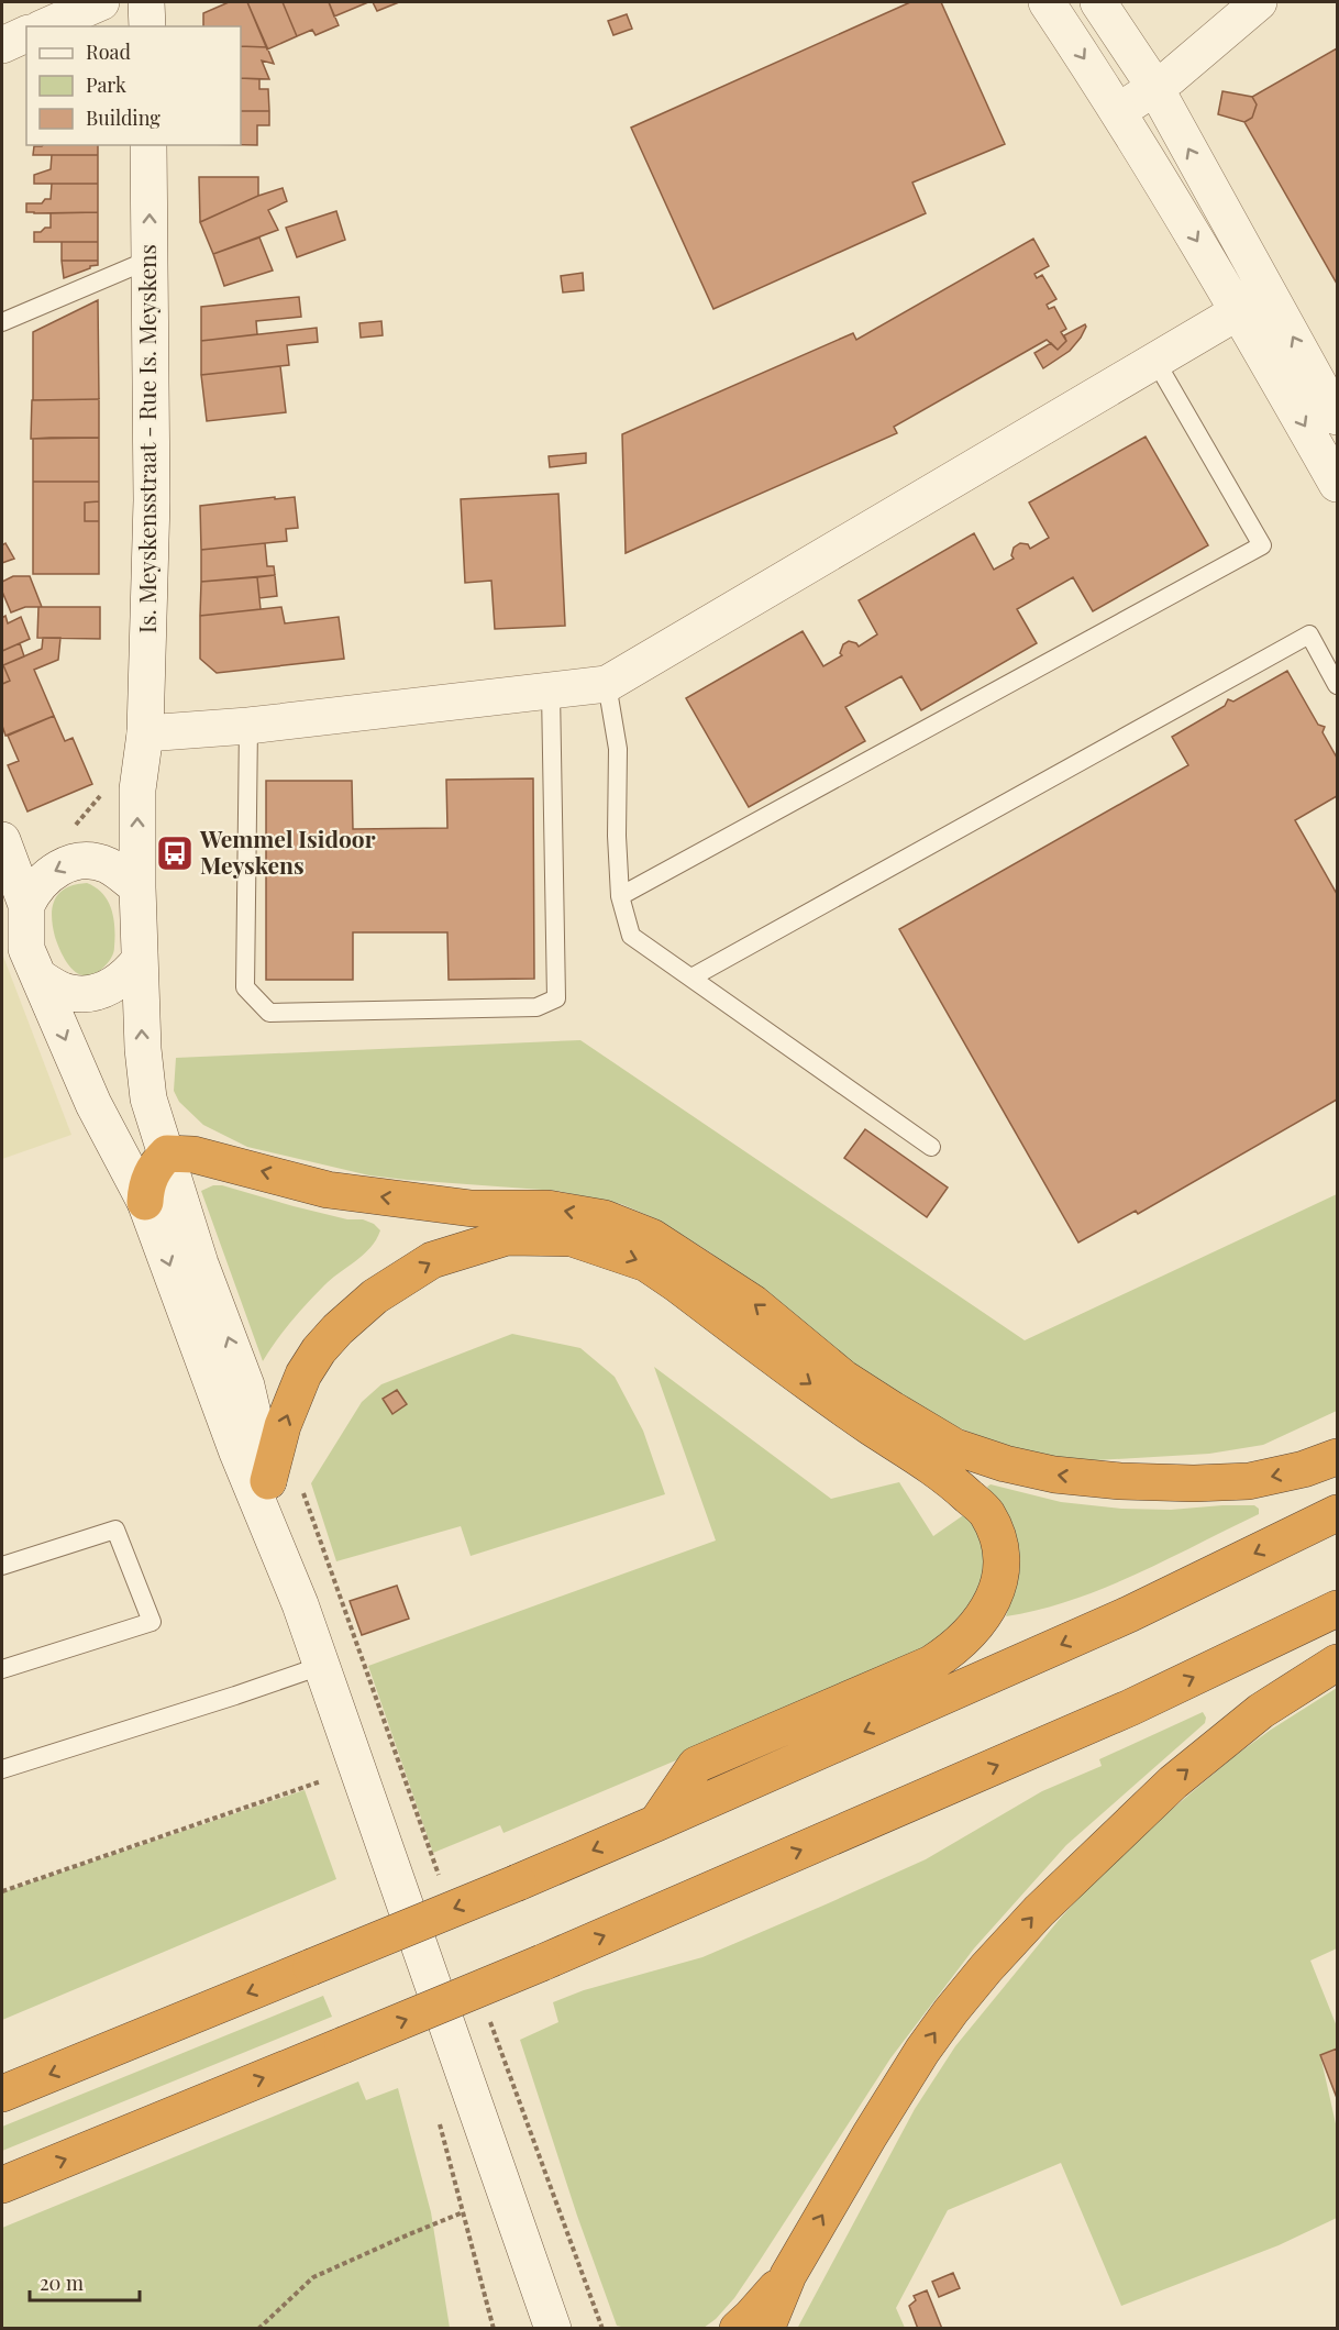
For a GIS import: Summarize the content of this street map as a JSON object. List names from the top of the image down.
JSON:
{
  "streets": {
    "main road": ["Is. Meyskensstraat - Rue Is. Meyskens"]
  },
  "places": {
    "bus stop": ["Wemmel Isidoor Meyskens"]
  },
  "legend": ["Road", "Park", "Building"],
  "scale_bar": "20 m"
}
